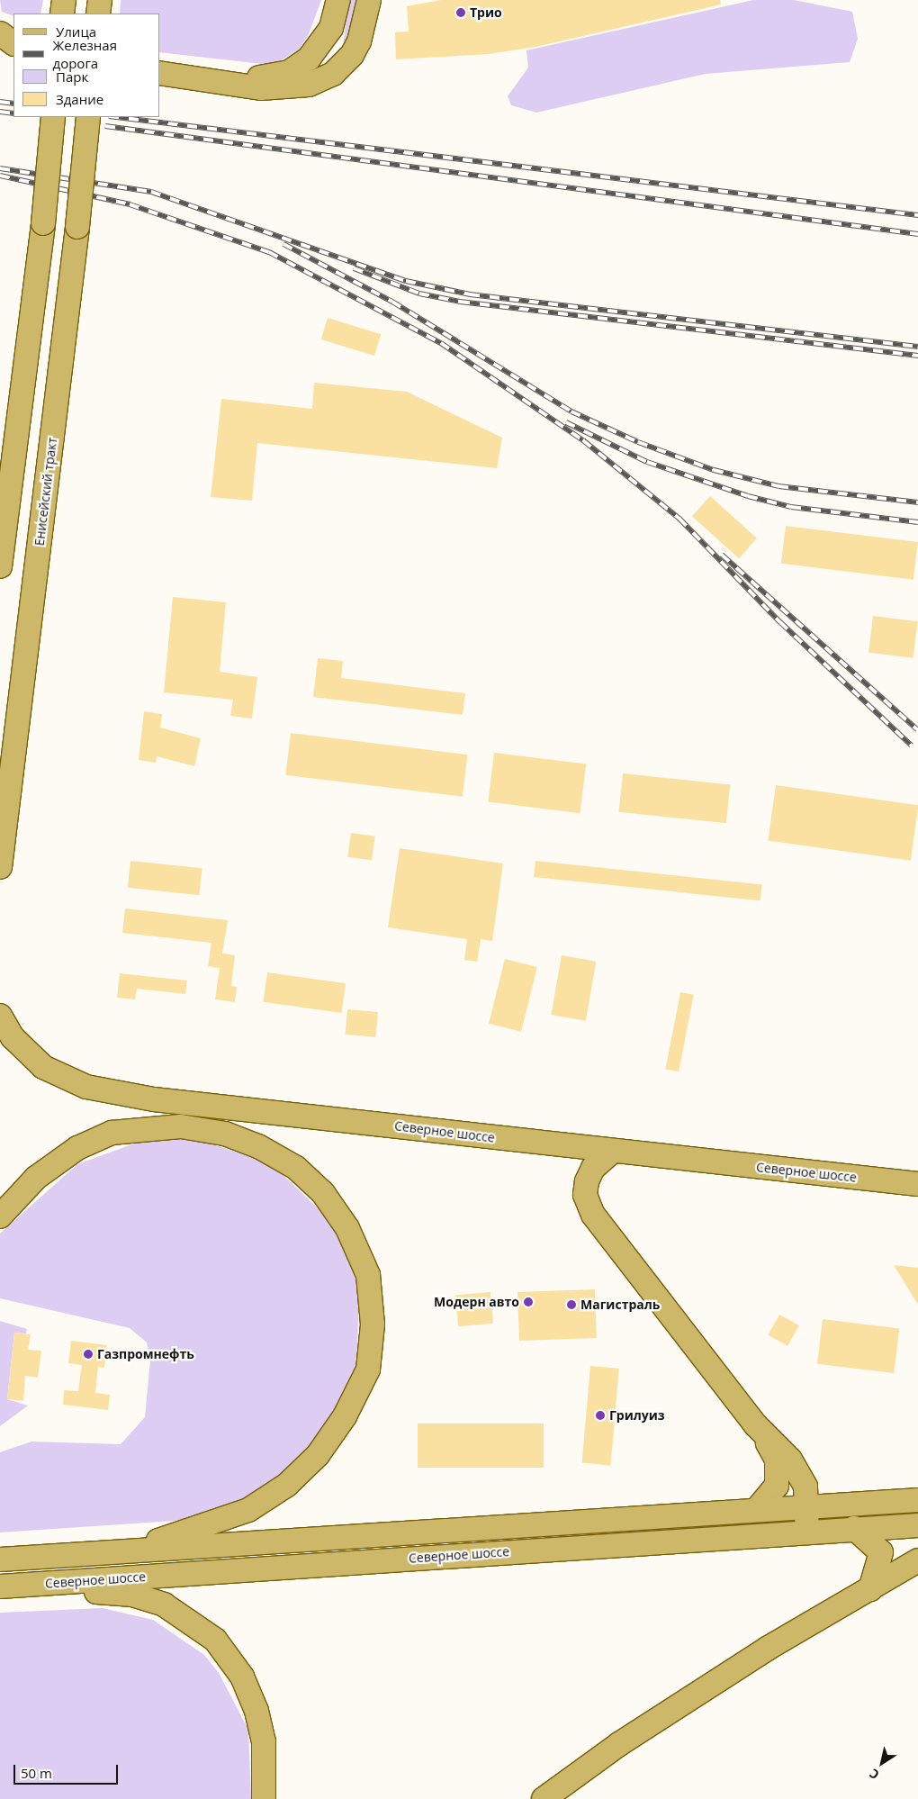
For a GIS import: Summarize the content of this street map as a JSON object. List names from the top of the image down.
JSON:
{
  "streets": {
    "main road": ["Енисейский тракт", "Северное шоссе"]
  },
  "places": [
    "Трио",
    "Модерн авто",
    "Магистраль",
    "Газпромнефть",
    "Грилуиз"
  ],
  "legend": [
    "Улица",
    "Железная дорога",
    "Парк",
    "Здание"
  ],
  "scale_bar": "50 m",
  "north": "bottom left"
}
